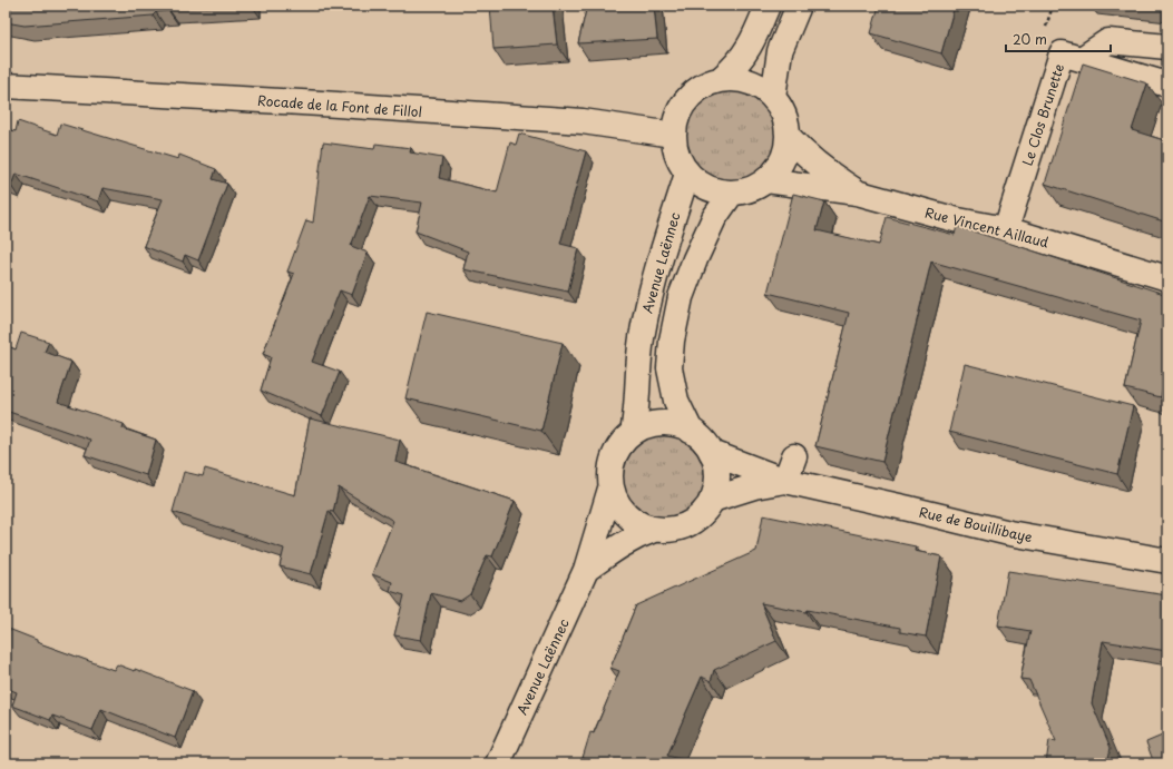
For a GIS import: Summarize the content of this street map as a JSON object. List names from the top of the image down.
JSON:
{
  "streets": {
    "main road": [
      "Rocade de la Font de Fillol",
      "Le Clos Brunette",
      "Rue Vincent Aillaud",
      "Avenue Laënnec",
      "Rue de Bouillibaye"
    ]
  },
  "crossings": [
    ["Rocade de la Font de Fillol", "Rue Vincent Aillaud"],
    ["Rocade de la Font de Fillol", "Avenue Laënnec"],
    ["Le Clos Brunette", "Rue Vincent Aillaud"],
    ["Rue Vincent Aillaud", "Avenue Laënnec"],
    ["Avenue Laënnec", "Rue de Bouillibaye"]
  ],
  "scale_bar": "20 m"
}
